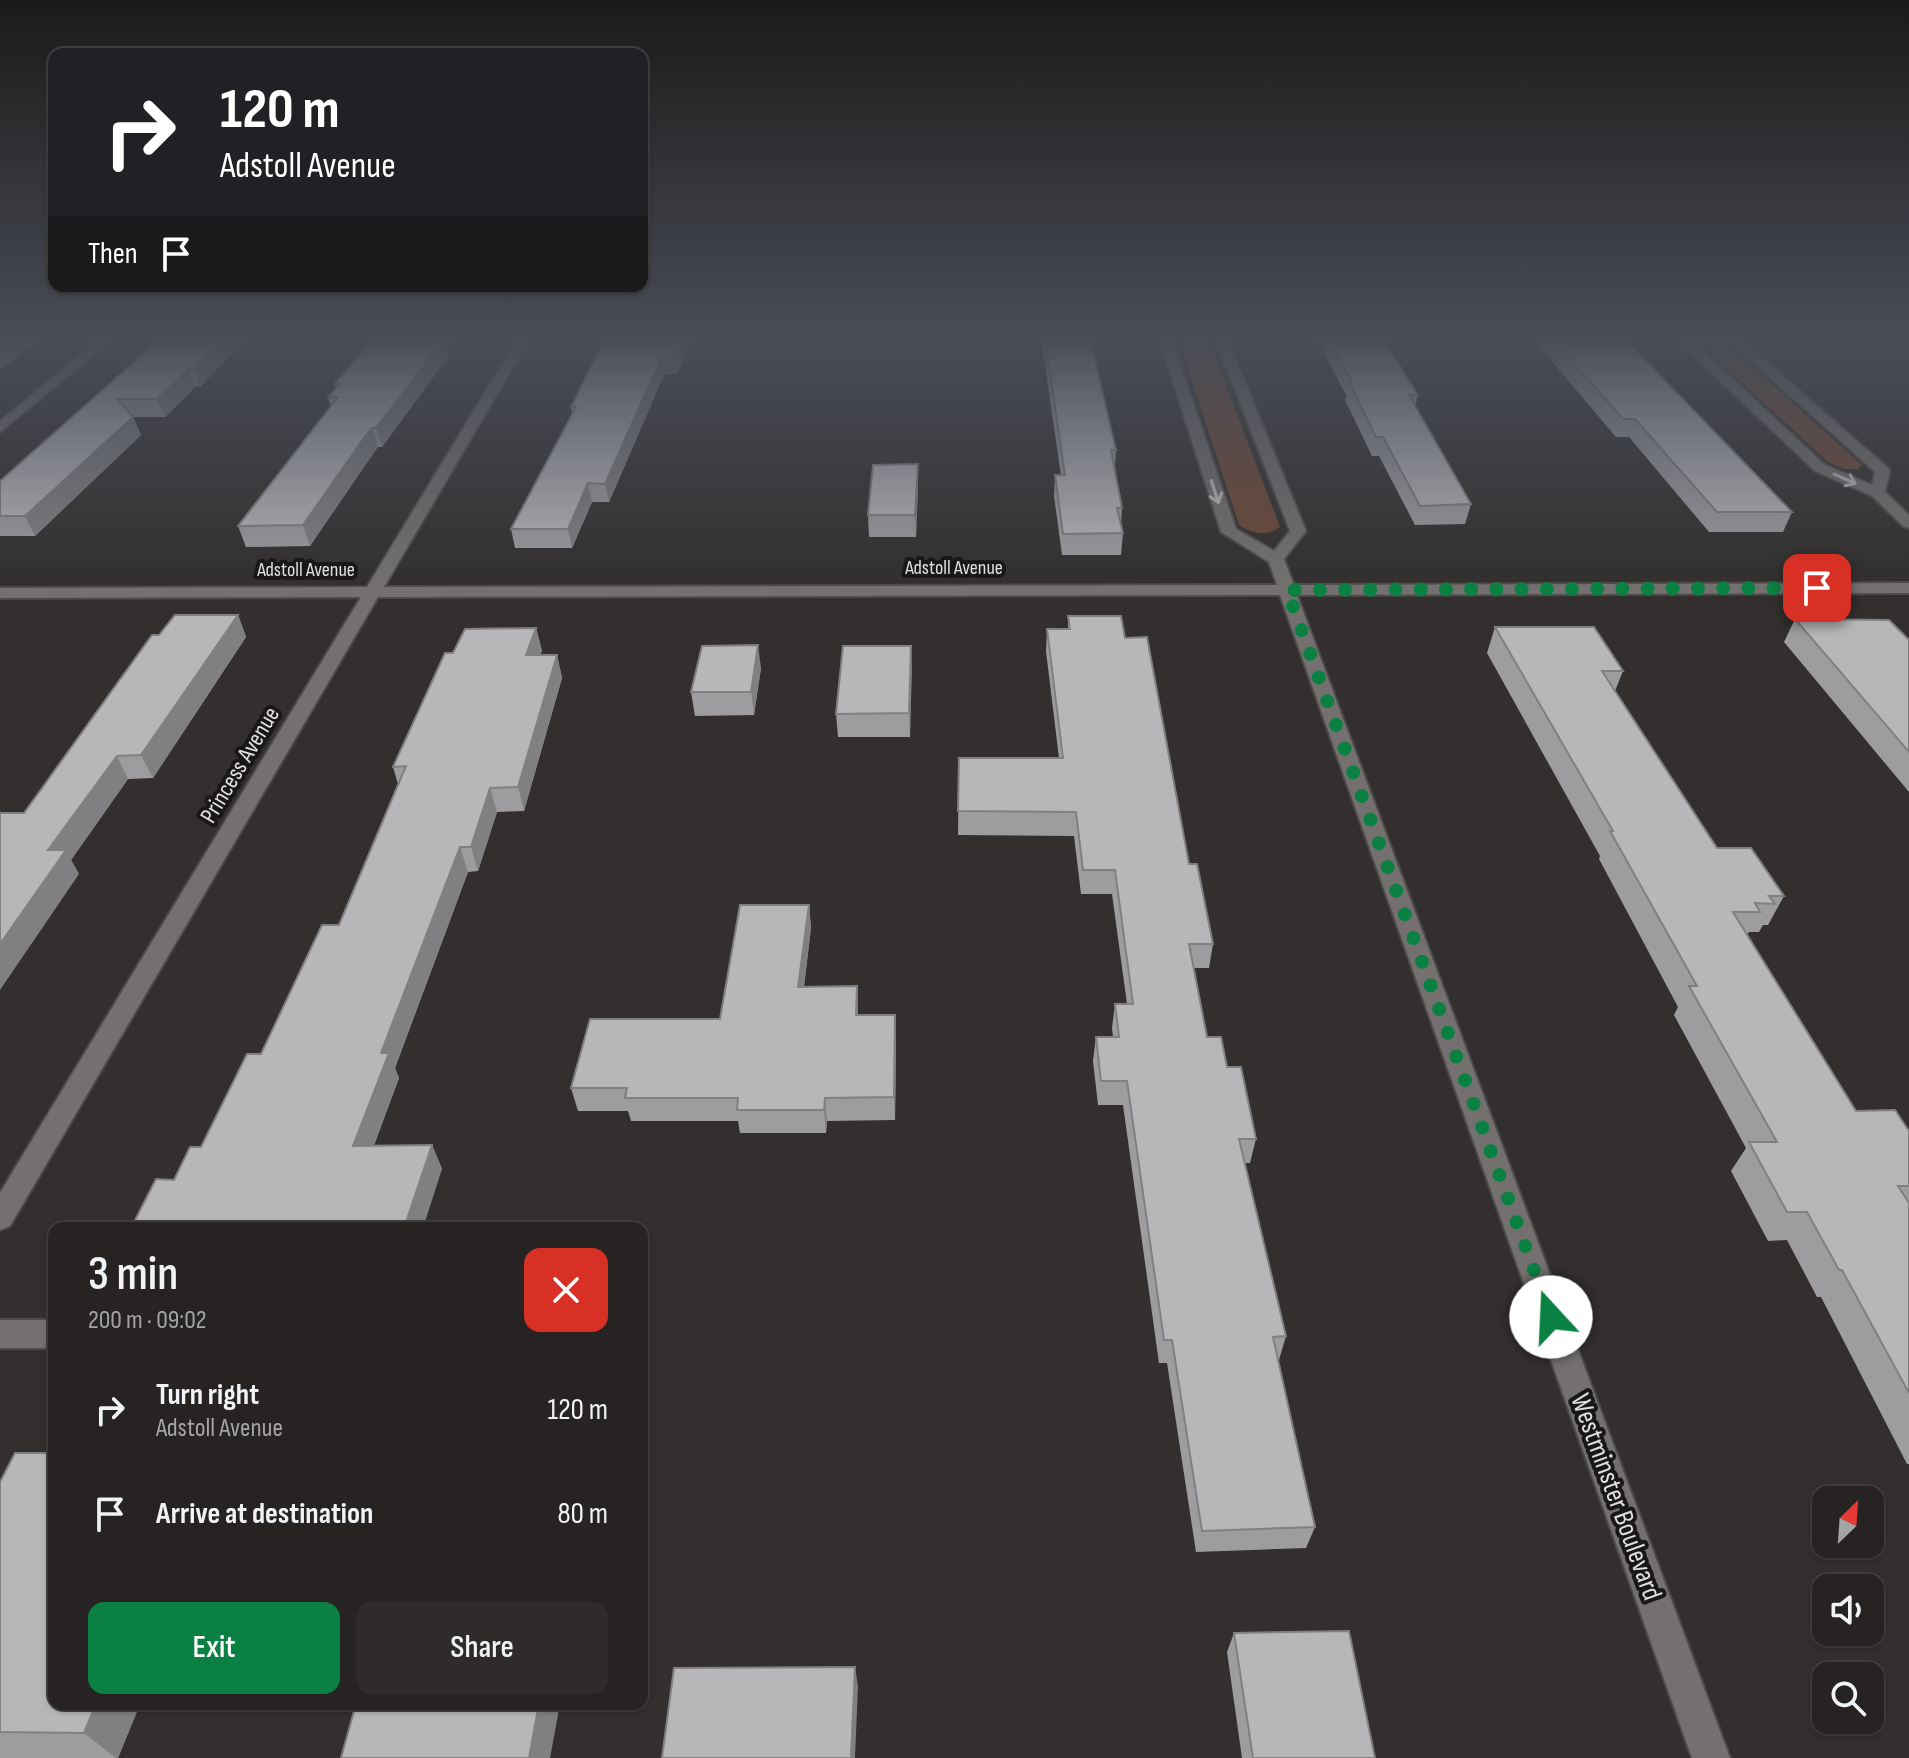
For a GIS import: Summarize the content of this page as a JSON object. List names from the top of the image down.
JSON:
{
  "streets": {
    "street": ["Adstoll Avenue", "Princess Avenue", "Westminster Boulevard"]
  },
  "crossings": [
    ["Adstoll Avenue", "Princess Avenue"],
    ["Adstoll Avenue", "Westminster Boulevard"]
  ],
  "north": "top right",
  "page": {
    "turn": ["120 m", "Adstoll Avenue"],
    "then": "Then",
    "heading": ["3 min", "200 m · 09:02"],
    "list": [
      {
        "name": "Turn right",
        "note": "Adstoll Avenue",
        "value": "120 m"
      },
      {
        "name": "Arrive at destination",
        "value": "80 m"
      }
    ],
    "buttons": ["Exit", "Share"]
  }
}
